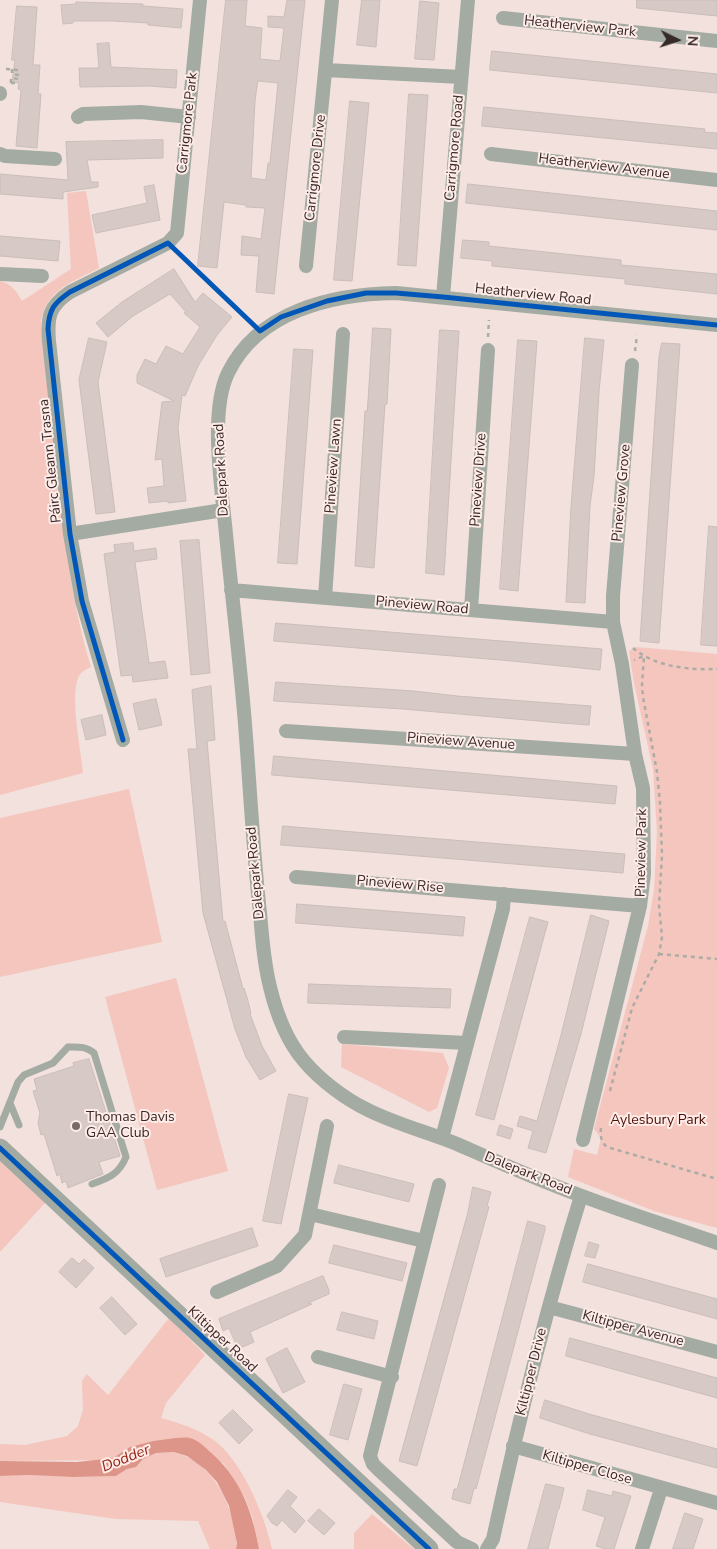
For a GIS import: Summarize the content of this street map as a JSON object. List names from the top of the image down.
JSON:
{
  "streets": {
    "street": [
      "Heatherview Park",
      "Carrigmore Park",
      "Carrigmore Road",
      "Heatherview Avenue",
      "Carrigmore Drive",
      "Heatherview Road",
      "Páirc Gleann Trasna",
      "Pineview Lawn",
      "Dalepark Road",
      "Pineview Drive",
      "Pineview Grove",
      "Pineview Road",
      "Pineview Avenue",
      "Pineview Park",
      "Pineview Rise",
      "Kiltipper Avenue",
      "Kiltipper Road",
      "Kiltipper Drive",
      "Kiltipper Close"
    ]
  },
  "crossings": [
    ["Carrigmore Park", "Páirc Gleann Trasna"],
    ["Carrigmore Road", "Heatherview Road"],
    ["Heatherview Road", "Dalepark Road"],
    ["Páirc Gleann Trasna", "Dalepark Road"],
    ["Pineview Lawn", "Pineview Road"],
    ["Dalepark Road", "Pineview Road"],
    ["Dalepark Road", "Kiltipper Drive"],
    ["Pineview Drive", "Pineview Road"],
    ["Pineview Grove", "Pineview Road"],
    ["Pineview Grove", "Pineview Park"],
    ["Pineview Road", "Pineview Park"],
    ["Pineview Avenue", "Pineview Park"],
    ["Pineview Park", "Pineview Rise"],
    ["Kiltipper Avenue", "Kiltipper Drive"],
    ["Kiltipper Drive", "Kiltipper Close"]
  ],
  "water": ["Dodder"],
  "parks": ["Aylesbury Park"],
  "places": ["Thomas Davis GAA Club"],
  "north": "right"
}
